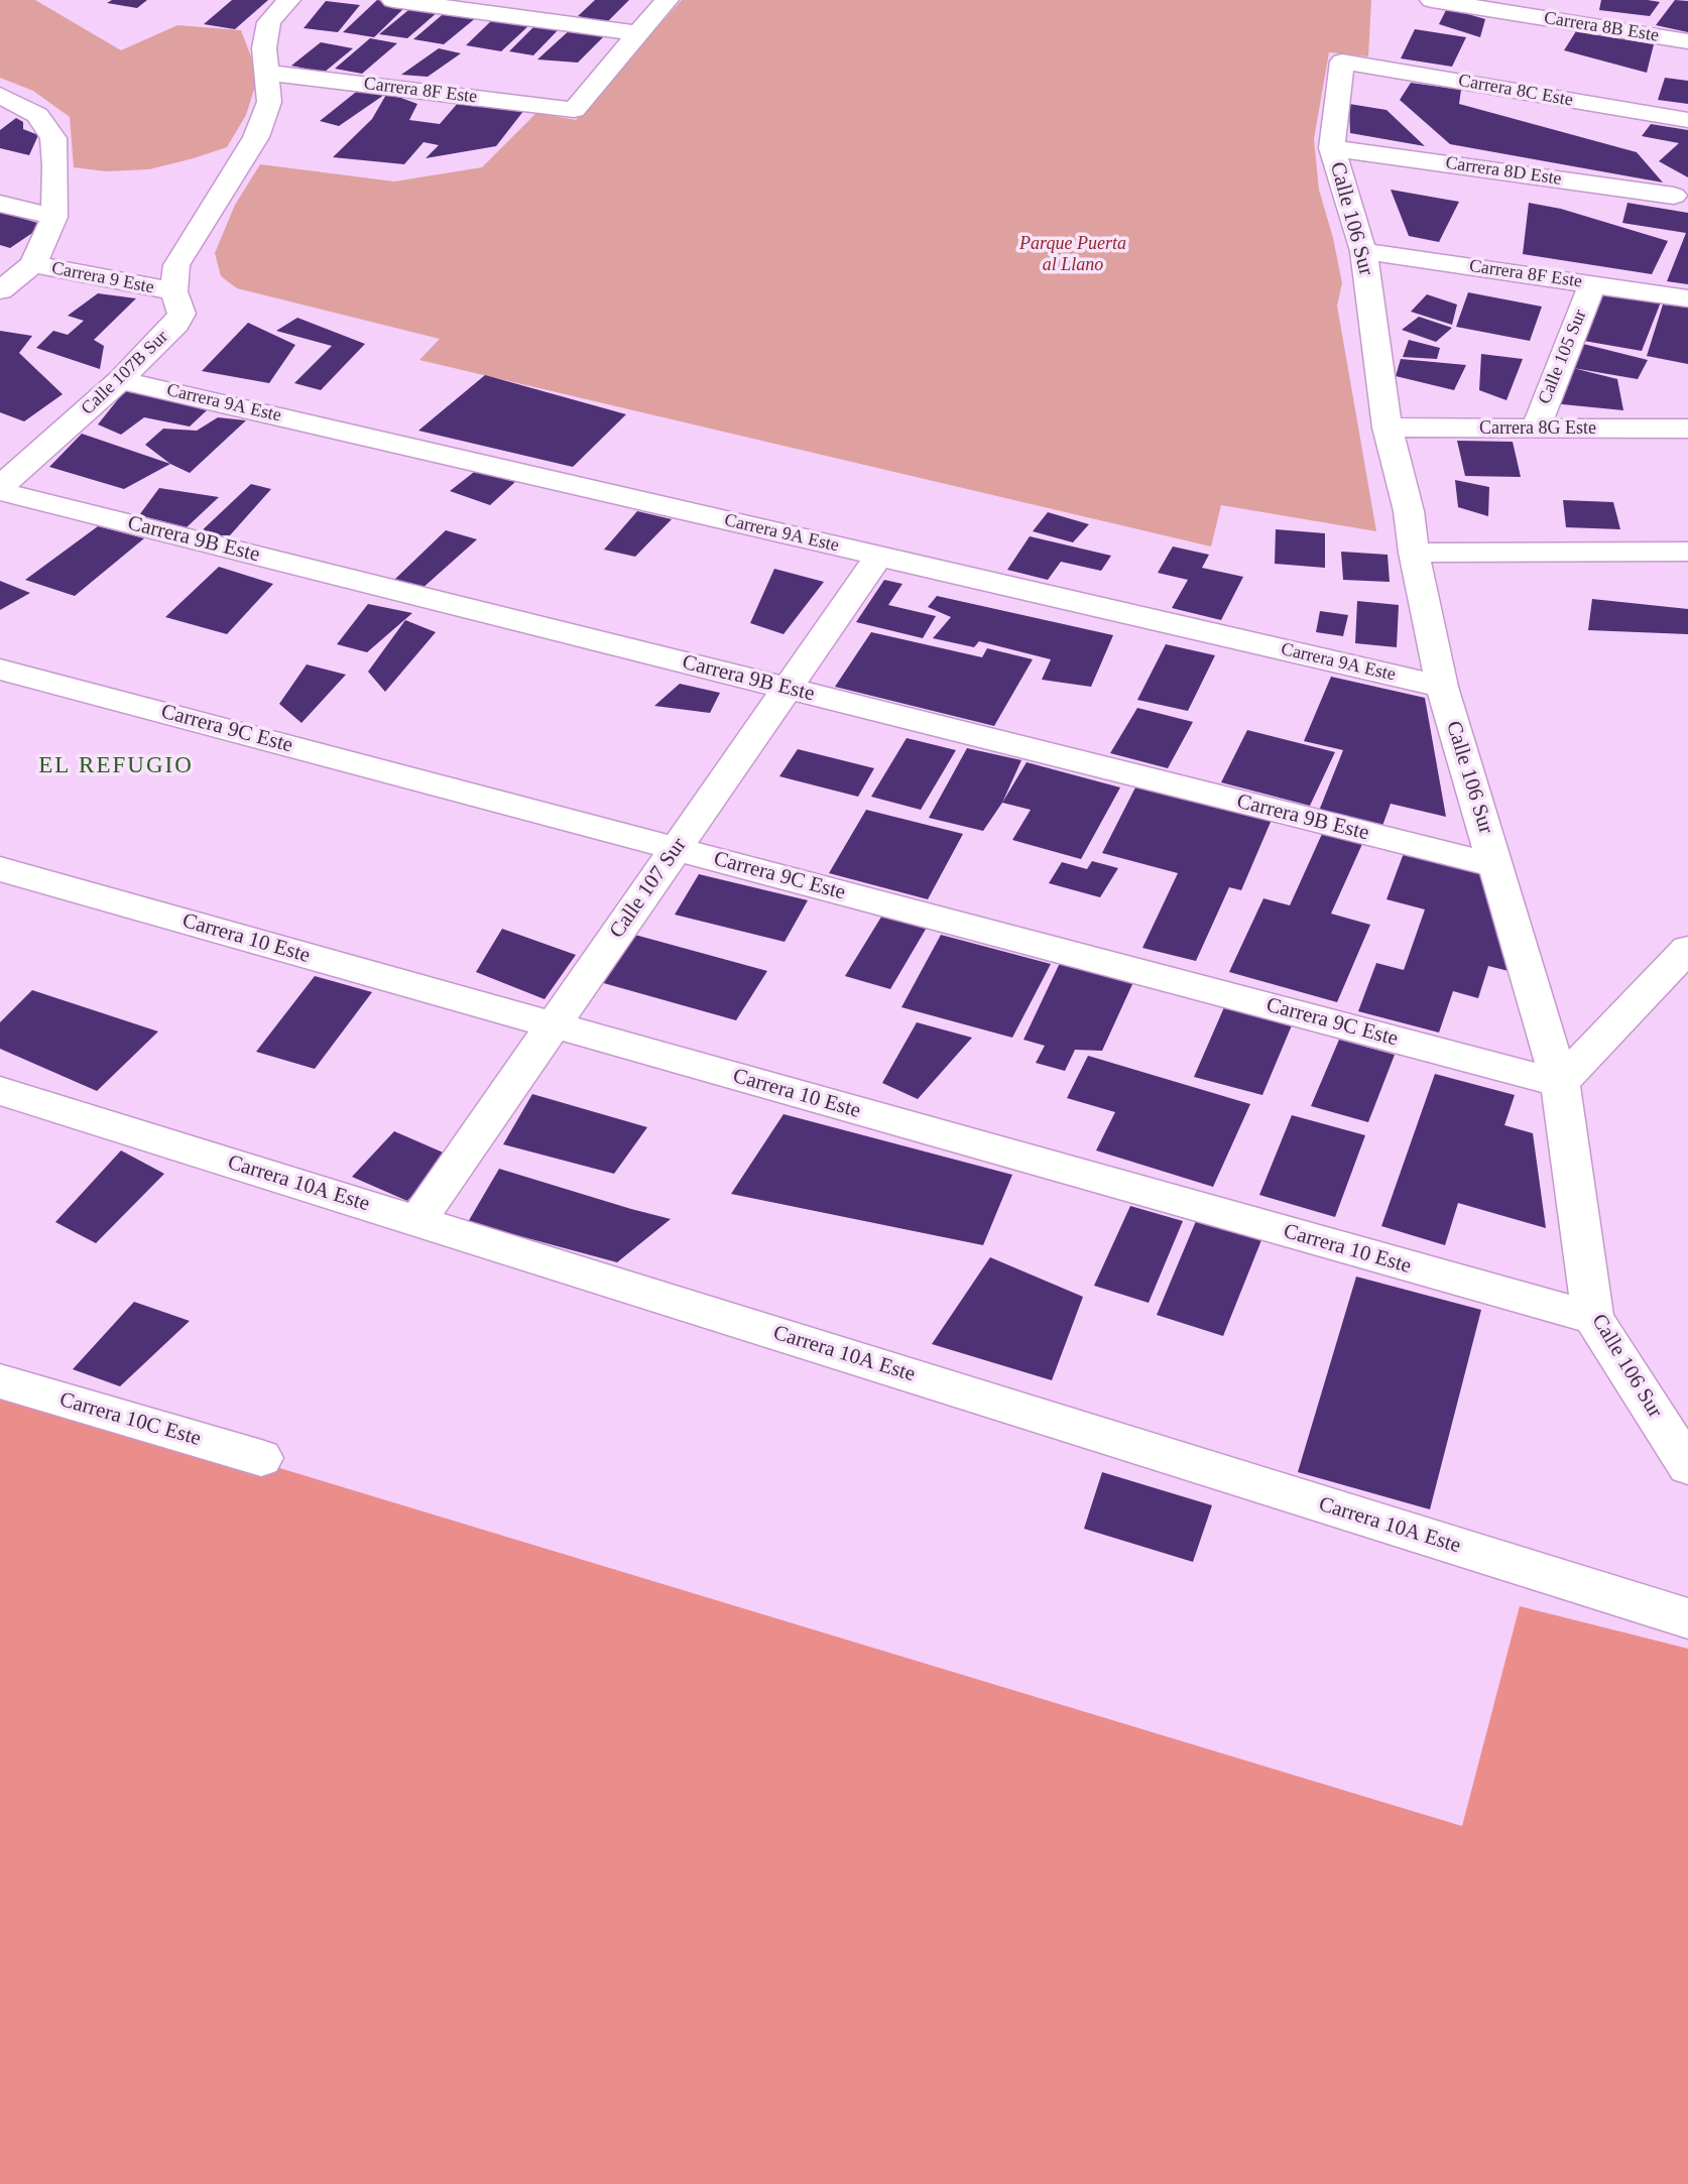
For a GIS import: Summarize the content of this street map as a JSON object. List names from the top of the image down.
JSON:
{
  "streets": {
    "street": [
      "Carrera 8B Este",
      "Carrera 8F Este",
      "Carrera 8C Este",
      "Carrera 8D Este",
      "Calle 106 Sur",
      "Carrera 9 Este",
      "Calle 105 Sur",
      "Calle 107B Sur",
      "Carrera 9A Este",
      "Carrera 8G Este",
      "Carrera 9B Este",
      "Carrera 9C Este",
      "Calle 107 Sur",
      "Carrera 10 Este",
      "Carrera 10A Este",
      "Carrera 10C Este"
    ]
  },
  "crossings": [
    ["Carrera 8F Este", "Calle 106 Sur"],
    ["Carrera 8F Este", "Calle 105 Sur"],
    ["Carrera 8F Este", "Calle 107B Sur"],
    ["Carrera 8C Este", "Calle 106 Sur"],
    ["Carrera 8D Este", "Calle 106 Sur"],
    ["Calle 106 Sur", "Carrera 9A Este"],
    ["Calle 106 Sur", "Carrera 8G Este"],
    ["Calle 106 Sur", "Carrera 9B Este"],
    ["Calle 106 Sur", "Carrera 9C Este"],
    ["Calle 106 Sur", "Carrera 10 Este"],
    ["Carrera 9 Este", "Calle 107B Sur"],
    ["Calle 105 Sur", "Carrera 8G Este"],
    ["Calle 107B Sur", "Carrera 9A Este"],
    ["Calle 107B Sur", "Carrera 9B Este"],
    ["Carrera 9A Este", "Calle 107 Sur"],
    ["Carrera 9B Este", "Calle 107 Sur"],
    ["Carrera 9C Este", "Calle 107 Sur"],
    ["Calle 107 Sur", "Carrera 10 Este"],
    ["Calle 107 Sur", "Carrera 10A Este"]
  ],
  "districts": ["EL REFUGIO"],
  "parks": ["Parque Puerta al Llano"]
}
